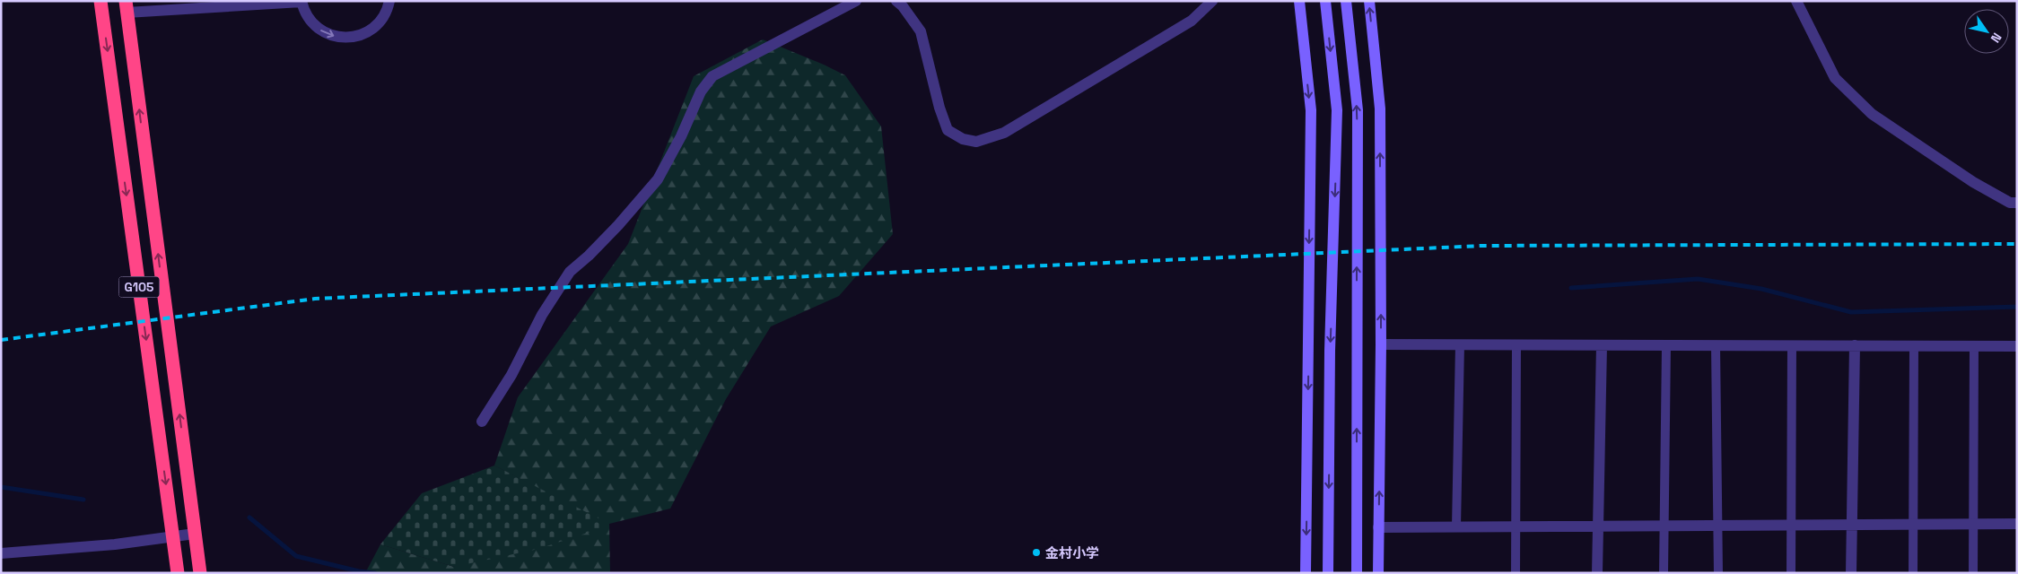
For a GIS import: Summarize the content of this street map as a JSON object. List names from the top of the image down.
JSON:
{
  "streets": {
    "highway": ["G105"]
  },
  "places": ["金村小学"],
  "north": "bottom right"
}
